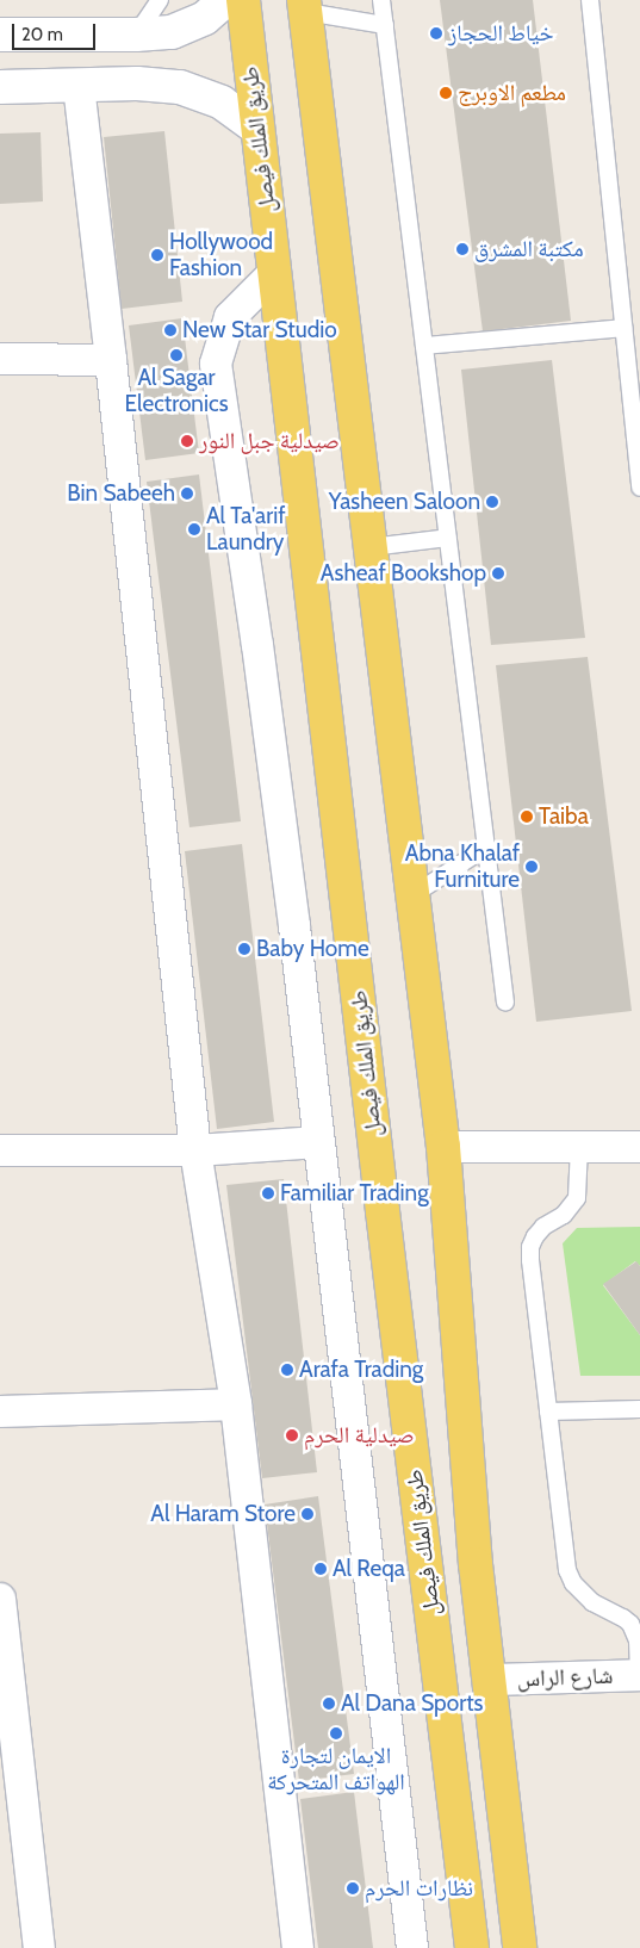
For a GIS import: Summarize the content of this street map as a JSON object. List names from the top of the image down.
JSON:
{
  "streets": {
    "main road": ["طريق الملك فيصل"],
    "street": ["شارع الراس"]
  },
  "places": [
    "خياط الحجاز",
    "مطعم الاوبرج",
    "مكتبة المشرق",
    "Hollywood Fashion",
    "New Star Studio",
    "Al Sagar Electronics",
    "صيدلية جبل النور",
    "Bin Sabeeh",
    "Yasheen Saloon",
    "Al Ta'arif Laundry",
    "Asheaf Bookshop",
    "Taiba",
    "Abna Khalaf Furniture",
    "Baby Home",
    "Familiar Trading",
    "Arafa Trading",
    "صيدلية الحرم",
    "Al Haram Store",
    "Al Reqa",
    "Al Dana Sports",
    "الايمان لتجارة الهواتف المتحركة",
    "نظارات الحرم"
  ],
  "scale_bar": "20 m"
}
